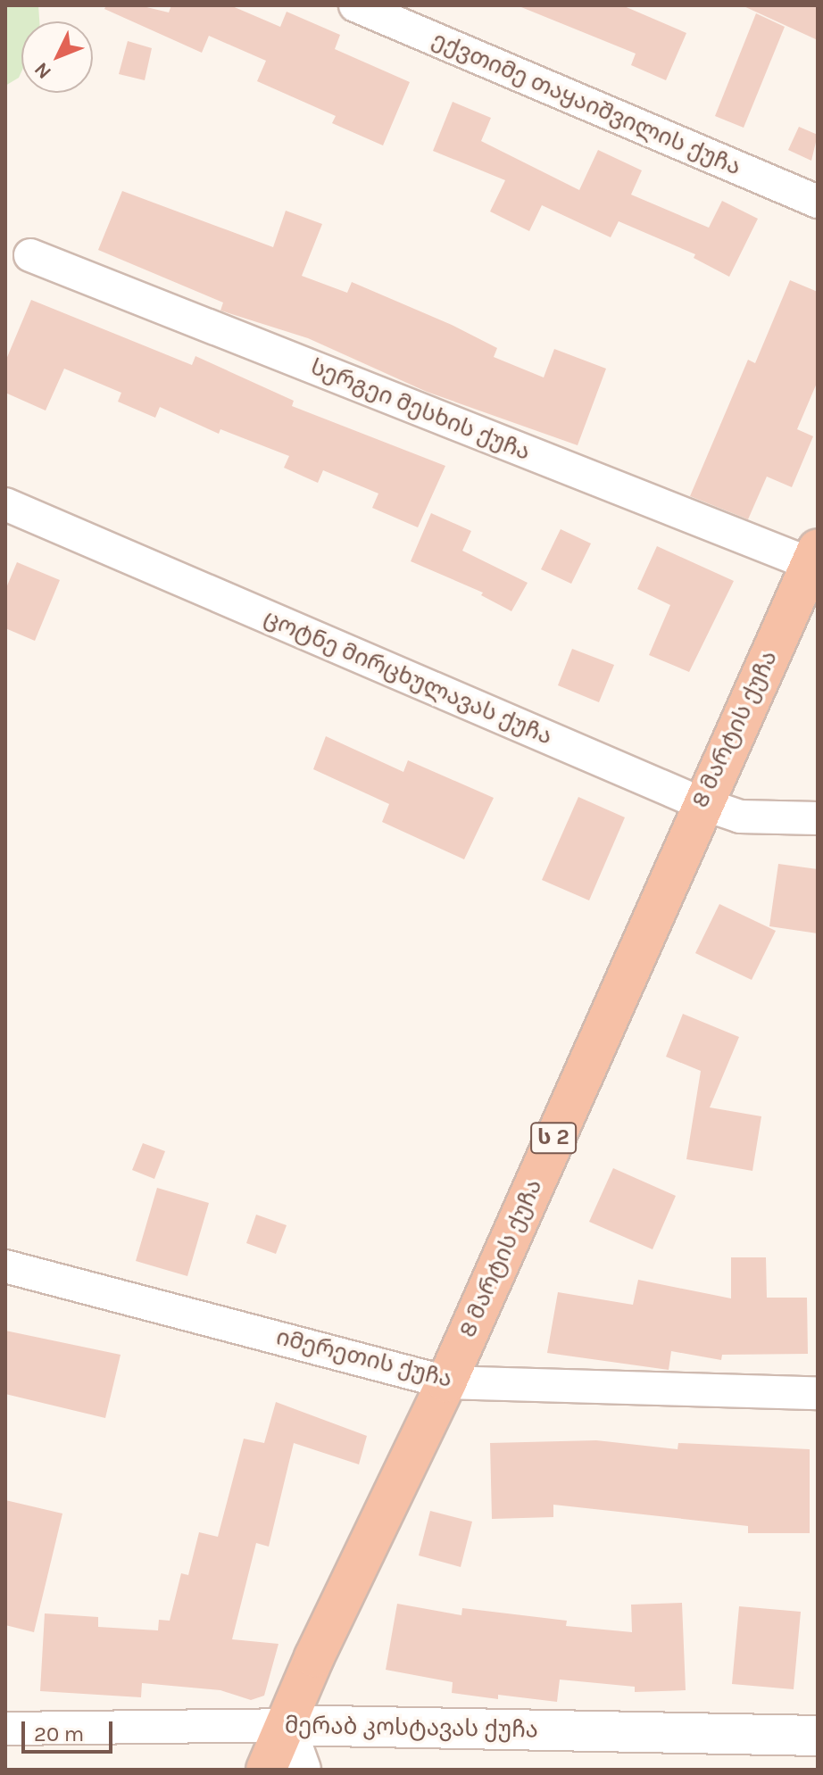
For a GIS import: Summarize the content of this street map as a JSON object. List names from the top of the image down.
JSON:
{
  "streets": {
    "highway": ["8 მარტის ქუჩა", "ს 2"],
    "street": [
      "ექვთიმე თაყაიშვილის ქუჩა",
      "სერგეი მესხის ქუჩა",
      "ცოტნე მირცხულავას ქუჩა",
      "იმერეთის ქუჩა",
      "მერაბ კოსტავას ქუჩა"
    ]
  },
  "crossings": [
    ["სერგეი მესხის ქუჩა", "8 მარტის ქუჩა"],
    ["ცოტნე მირცხულავას ქუჩა", "8 მარტის ქუჩა"],
    ["8 მარტის ქუჩა", "იმერეთის ქუჩა"],
    ["8 მარტის ქუჩა", "მერაბ კოსტავას ქუჩა"]
  ],
  "scale_bar": "20 m",
  "north": "bottom left"
}
